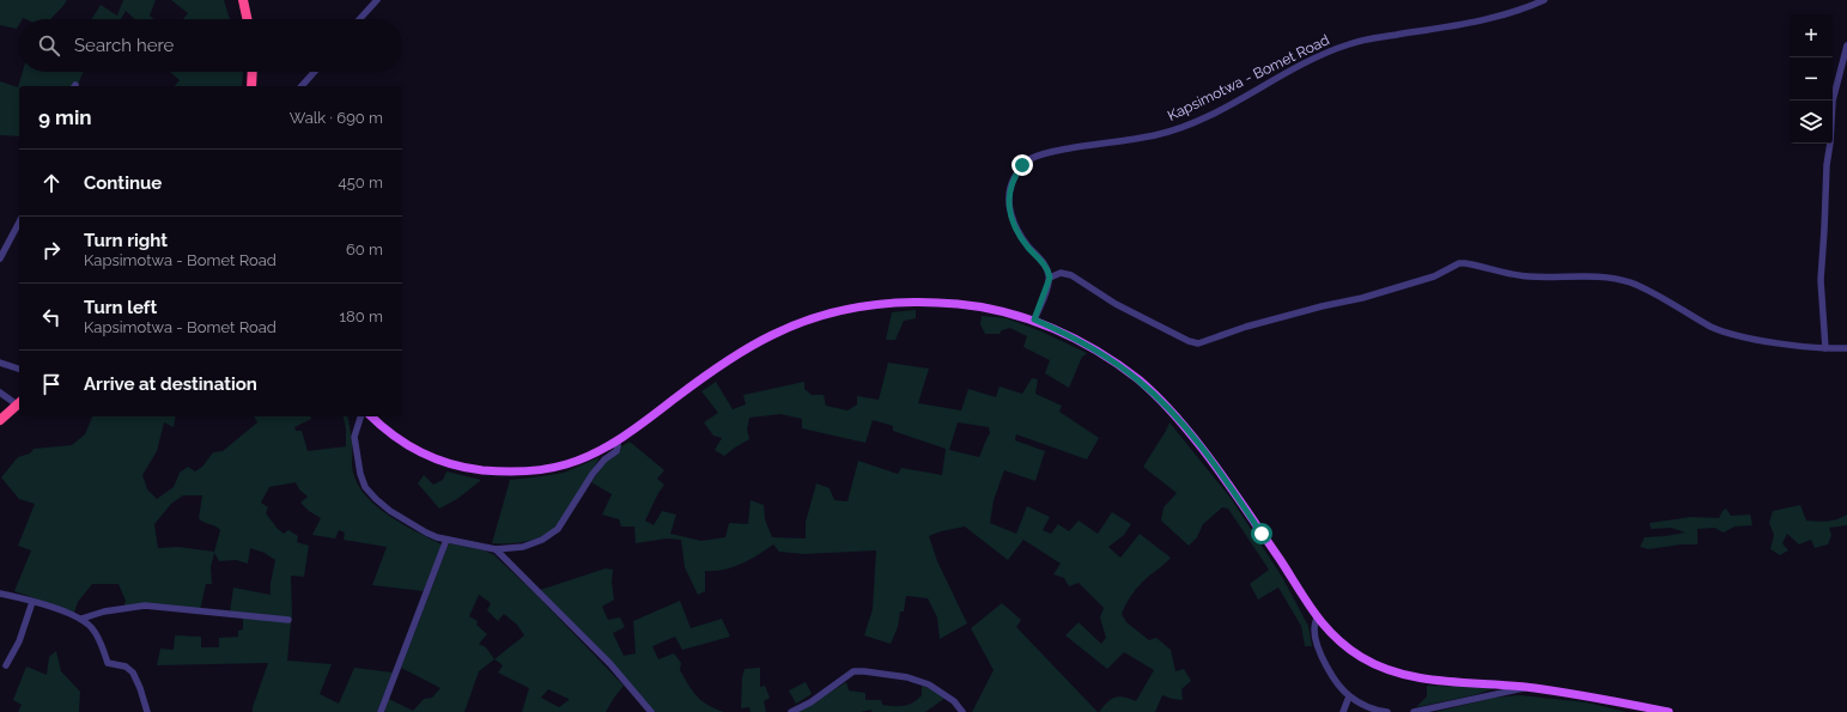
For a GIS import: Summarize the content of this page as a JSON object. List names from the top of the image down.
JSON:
{
  "streets": {
    "street": ["Kapsimotwa - Bomet Road"]
  },
  "page": {
    "map_buttons": ["+", "−"],
    "search": "Search here",
    "heading": ["9 min", "Walk · 690 m"],
    "list": [
      ["Continue", "450 m"],
      ["Turn right", "Kapsimotwa - Bomet Road", "60 m"],
      ["Turn left", "Kapsimotwa - Bomet Road", "180 m"],
      "Arrive at destination"
    ]
  }
}
